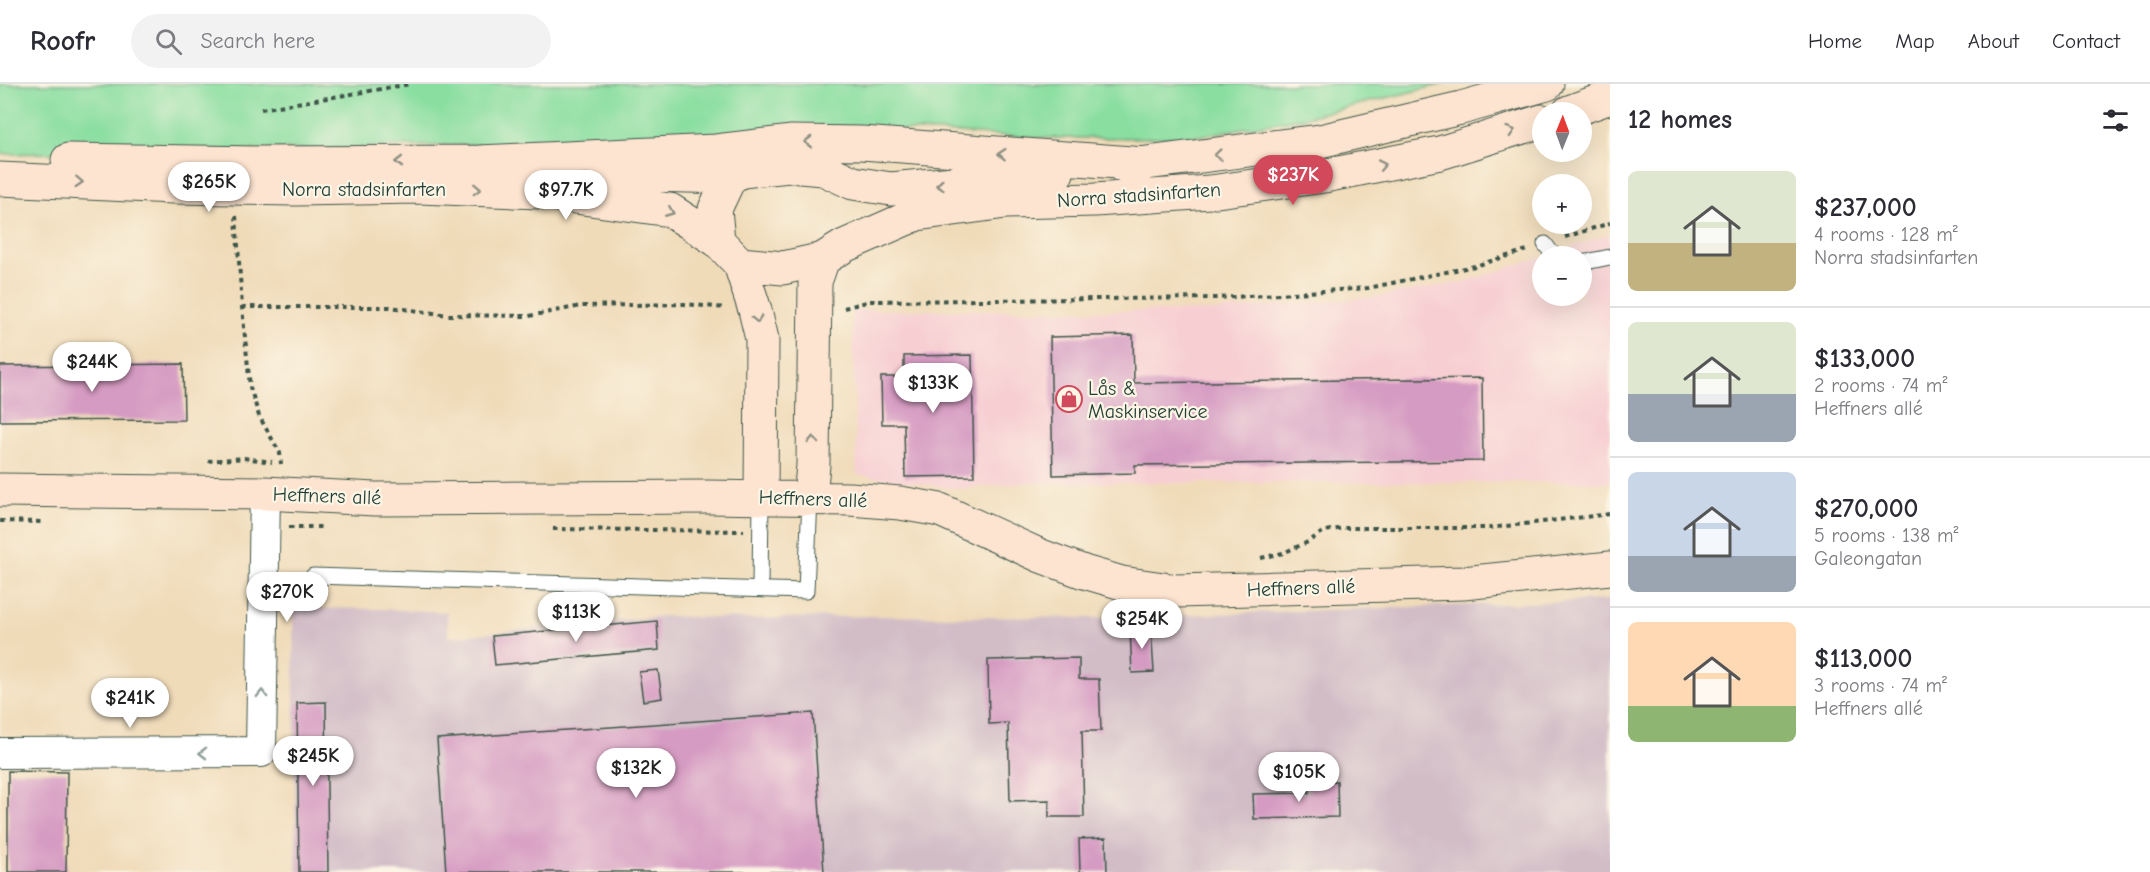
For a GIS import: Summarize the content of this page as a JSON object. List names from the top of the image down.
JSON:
{
  "streets": {
    "main road": ["Norra stadsinfarten", "Heffners allé"]
  },
  "places": {
    "shop": ["Lås & Maskinservice"]
  },
  "north": "top",
  "page": {
    "header": "Roofr",
    "search": "Search here",
    "nav": [
      "Home",
      "Map",
      "About",
      "Contact"
    ],
    "heading": "12 homes",
    "map_buttons": ["+", "−"],
    "price": [
      "$237K",
      "$265K",
      "$97.7K",
      "$244K",
      "$133K",
      "$270K",
      "$113K",
      "$254K",
      "$241K",
      "$245K",
      "$132K",
      "$105K"
    ],
    "list": [
      {
        "name": "$237,000",
        "note": "4 rooms · 128 m² · Norra stadsinfarten"
      },
      {
        "name": "$133,000",
        "note": "2 rooms · 74 m² · Heffners allé"
      },
      {
        "name": "$270,000",
        "note": "5 rooms · 138 m² · Galeongatan"
      },
      {
        "name": "$113,000",
        "note": "3 rooms · 74 m² · Heffners allé"
      }
    ]
  }
}
